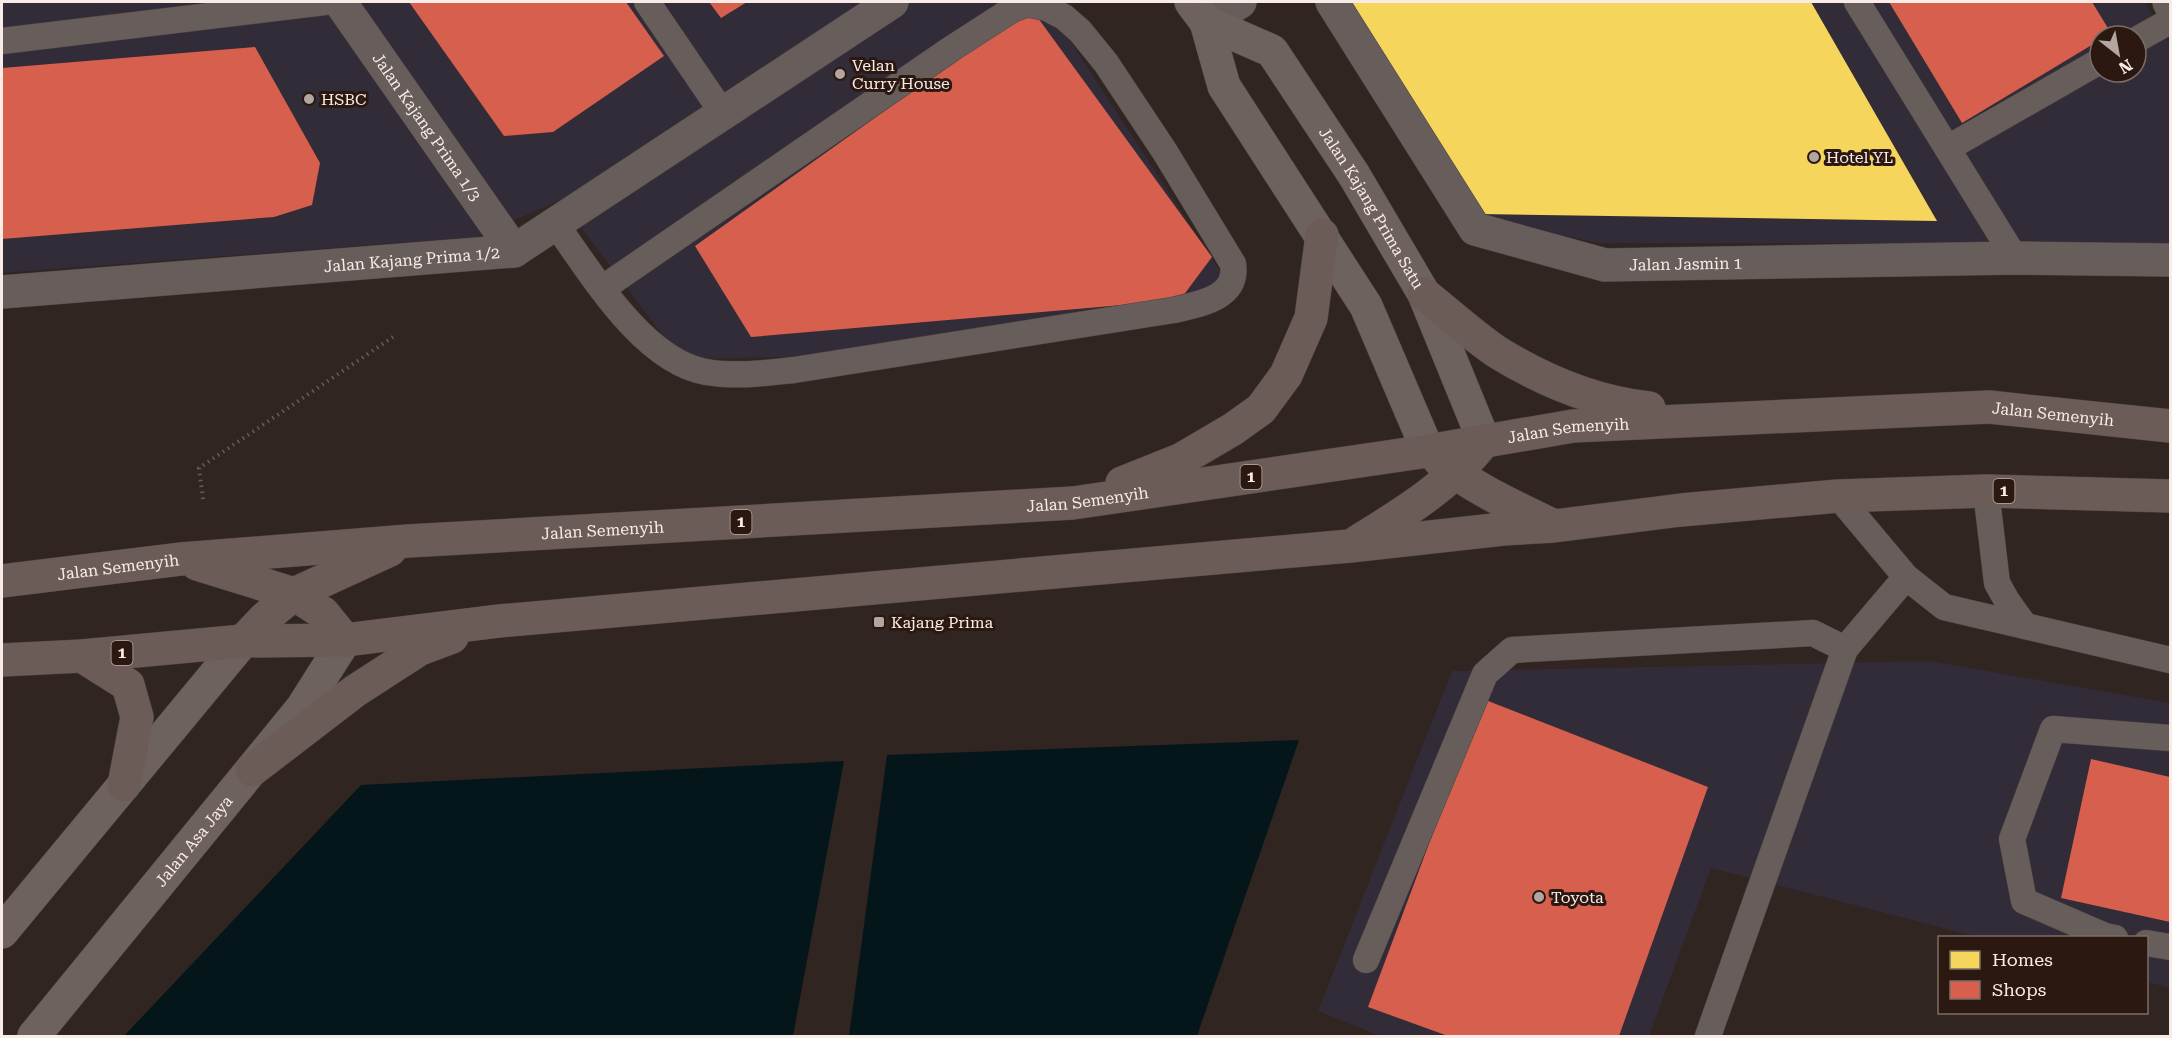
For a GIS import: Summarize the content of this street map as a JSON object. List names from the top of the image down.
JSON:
{
  "streets": {
    "main road": ["Jalan Semenyih", "1"],
    "street": [
      "Jalan Kajang Prima 1/3",
      "Jalan Kajang Prima Satu",
      "Jalan Kajang Prima 1/2",
      "Jalan Jasmin 1",
      "Jalan Asa Jaya"
    ]
  },
  "crossings": [
    ["Jalan Kajang Prima 1/3", "Jalan Kajang Prima 1/2"],
    ["Jalan Kajang Prima Satu", "Jalan Semenyih"],
    ["1", "Jalan Asa Jaya"]
  ],
  "places": {
    "other": [
      "Velan Curry House",
      "HSBC",
      "Hotel YL",
      "Toyota"
    ],
    "transit": ["Kajang Prima"]
  },
  "legend": ["Homes", "Shops"],
  "north": "bottom right"
}
